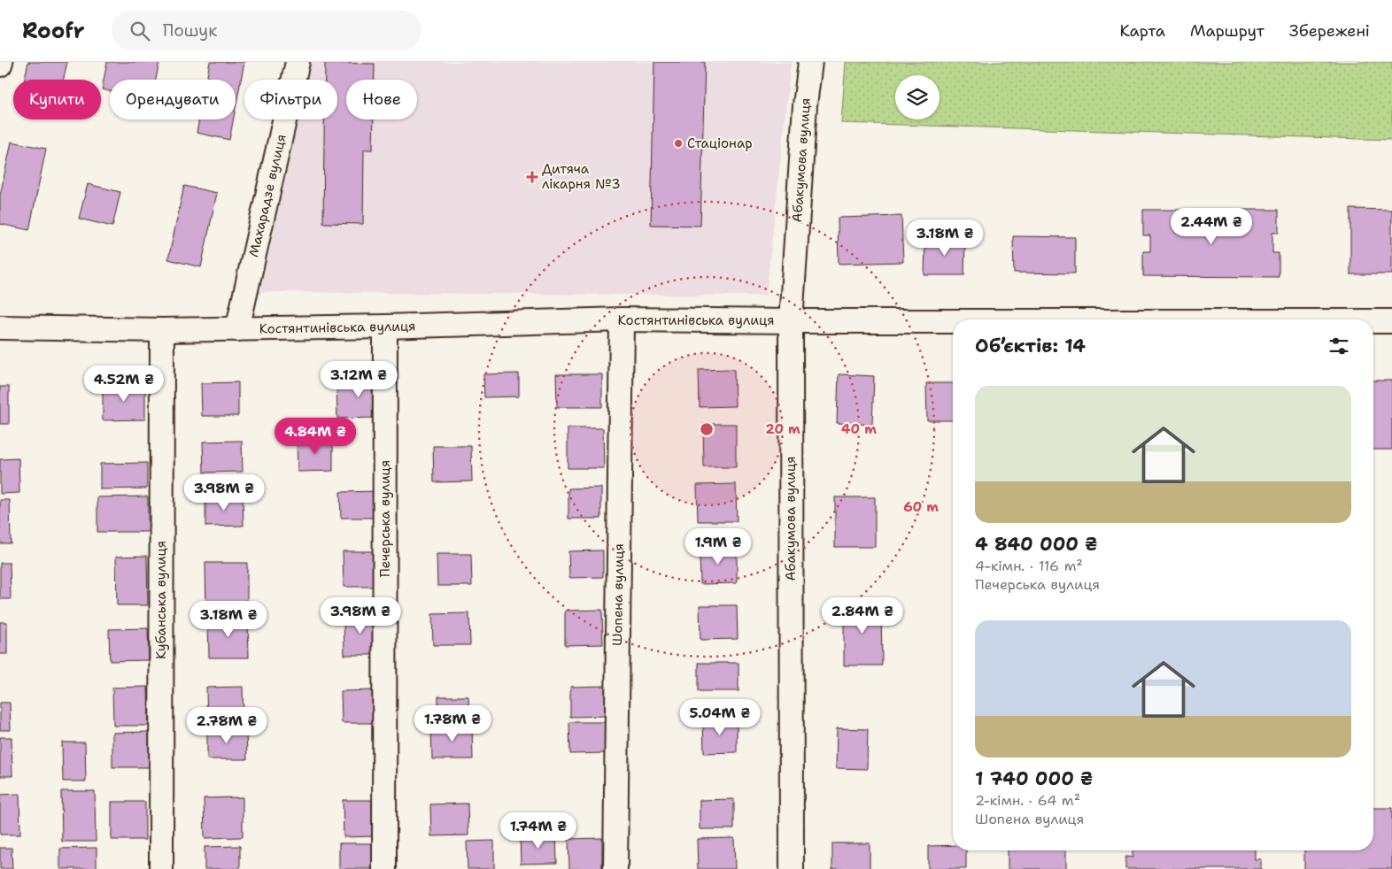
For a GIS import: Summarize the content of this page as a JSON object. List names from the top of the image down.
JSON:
{
  "streets": {
    "street": [
      "Абакумова вулиця",
      "Махарадзе вулиця",
      "Костянтинівська вулиця",
      "Печерська вулиця",
      "Шопена вулиця",
      "Кубанська вулиця"
    ]
  },
  "crossings": [
    ["Абакумова вулиця", "Костянтинівська вулиця"],
    ["Махарадзе вулиця", "Костянтинівська вулиця"],
    ["Костянтинівська вулиця", "Печерська вулиця"],
    ["Костянтинівська вулиця", "Шопена вулиця"],
    ["Костянтинівська вулиця", "Кубанська вулиця"]
  ],
  "places": {
    "other": ["Стаціонар"],
    "health": ["Дитяча лікарня №3"]
  },
  "page": {
    "header": "Roofr",
    "search": "Пошук",
    "nav": ["Карта", "Маршрут", "Збережені"],
    "chip": [
      "Купити",
      "Орендувати",
      "Фільтри",
      "Нове"
    ],
    "price": [
      "2.44M ₴",
      "3.18M ₴",
      "3.12M ₴",
      "4.52M ₴",
      "4.84M ₴",
      "3.98M ₴",
      "1.9M ₴",
      "3.98M ₴",
      "2.84M ₴",
      "3.18M ₴",
      "5.04M ₴",
      "1.78M ₴",
      "2.78M ₴",
      "1.74M ₴"
    ],
    "heading": "Об’єктів: 14",
    "list": [
      {
        "name": "4 840 000 ₴",
        "note": "4-кімн. · 116 m² · Печерська вулиця"
      },
      {
        "name": "1 740 000 ₴",
        "note": "2-кімн. · 64 m² · Шопена вулиця"
      }
    ]
  },
  "rings": ["20 m", "40 m", "60 m"]
}
